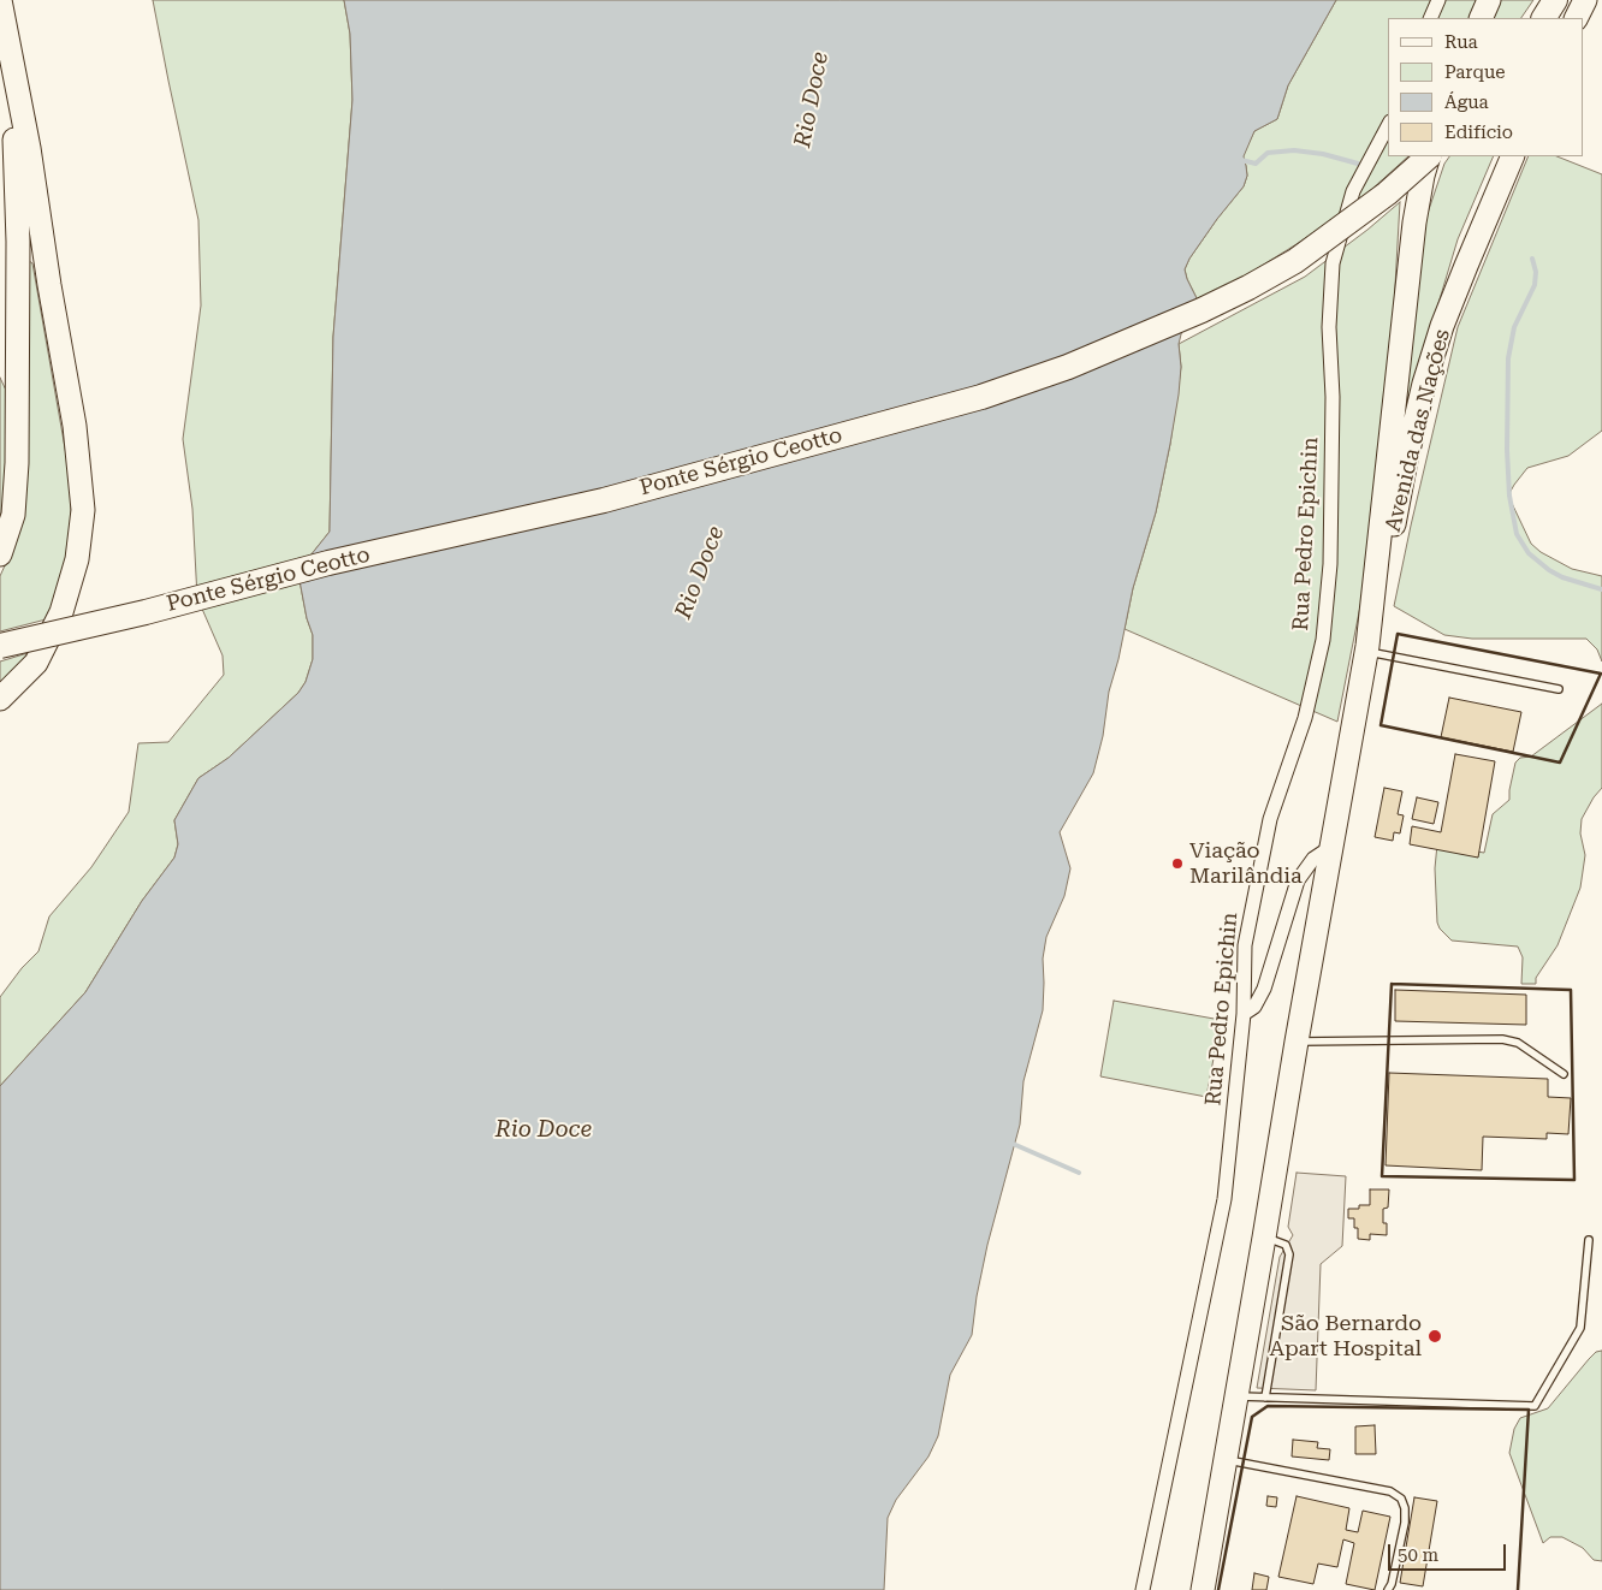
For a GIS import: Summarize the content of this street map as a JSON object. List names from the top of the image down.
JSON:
{
  "streets": {
    "highway": ["Ponte Sérgio Ceotto"],
    "main road": ["Avenida das Nações"],
    "street": ["Rua Pedro Epichin"]
  },
  "water": ["Rio Doce"],
  "places": ["Viação Marilândia", "São Bernardo Apart Hospital"],
  "legend": [
    "Rua",
    "Parque",
    "Água",
    "Edifício"
  ],
  "scale_bar": "50 m"
}
